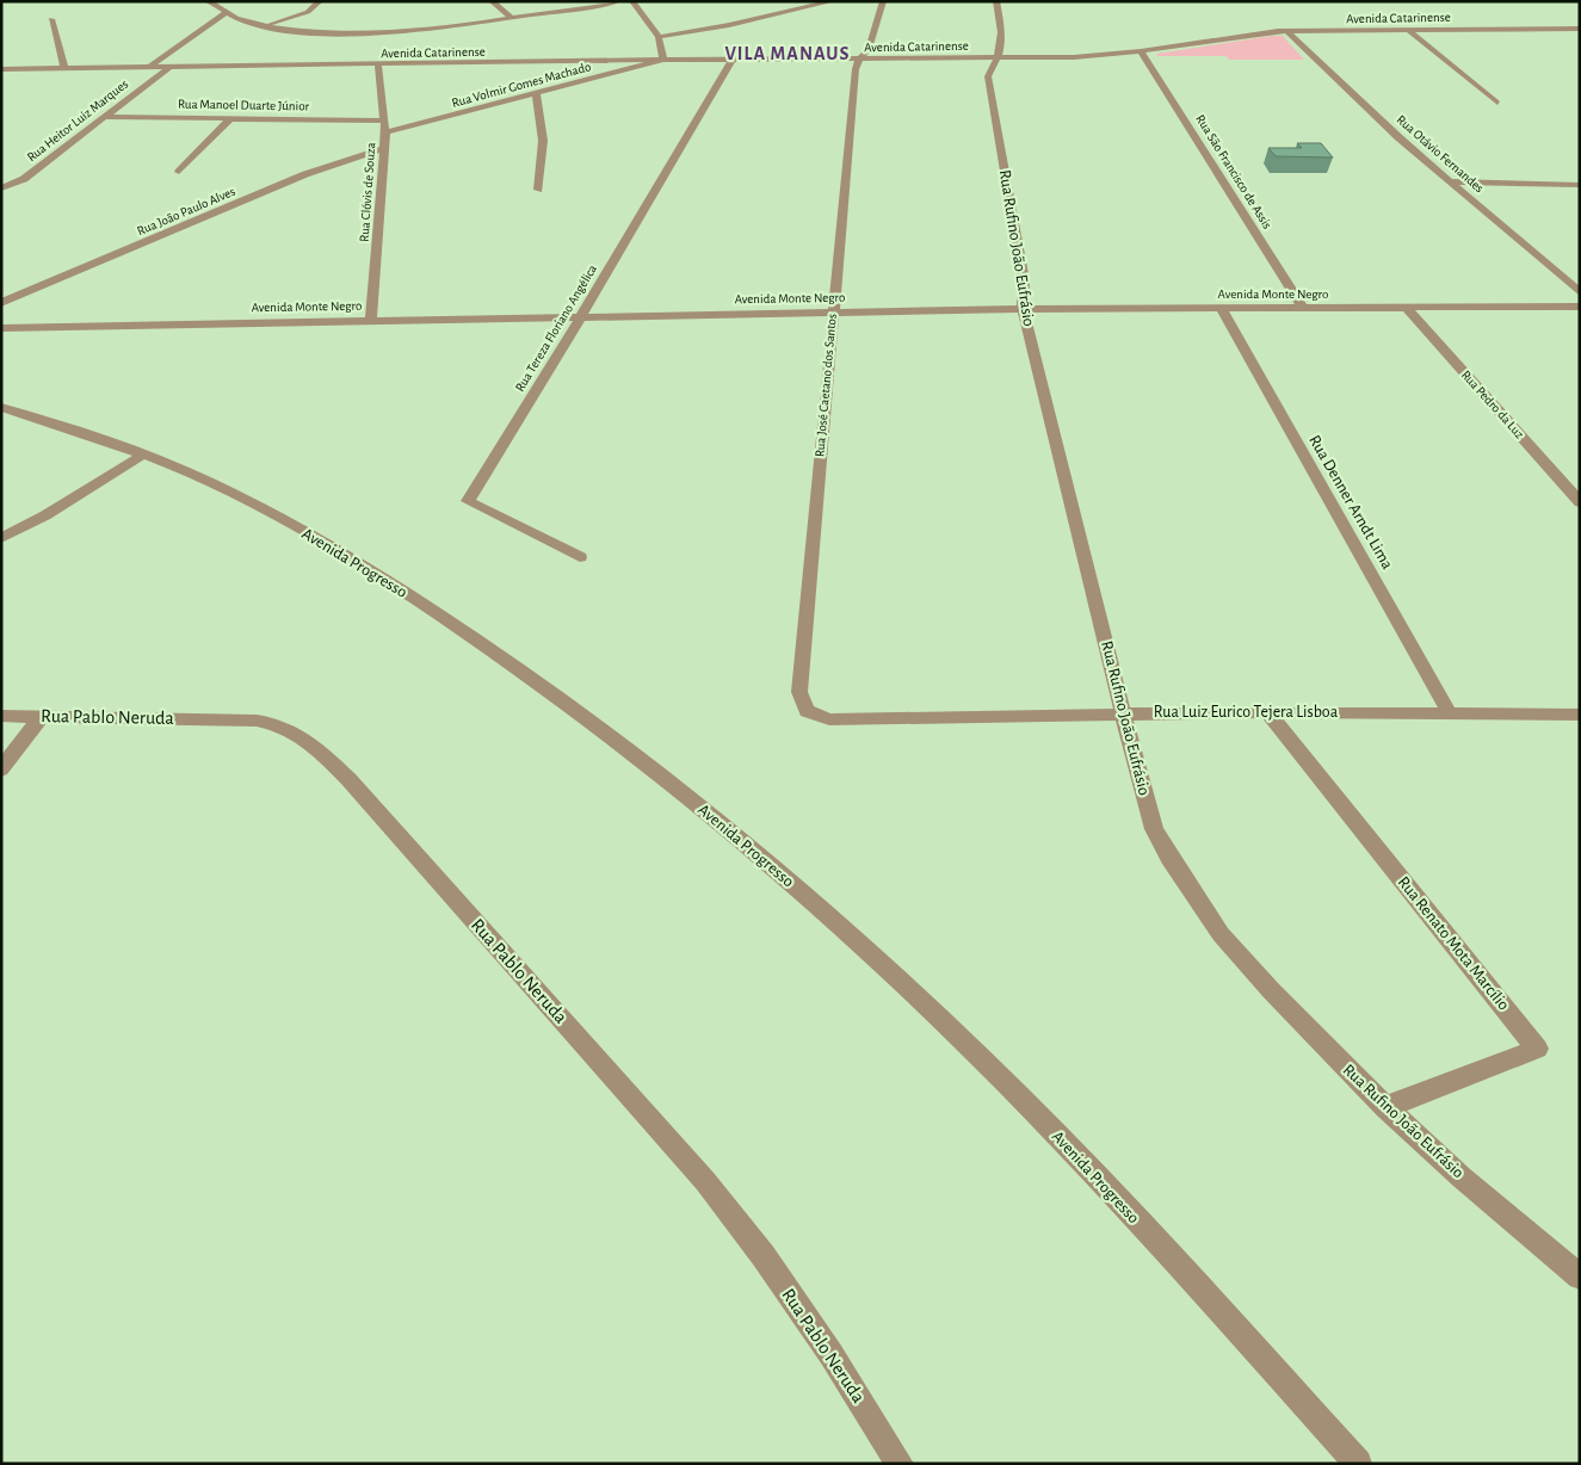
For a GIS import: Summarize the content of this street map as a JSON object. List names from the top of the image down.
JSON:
{
  "streets": {
    "street": [
      "Avenida Catarinense",
      "Rua Volmir Gomes Machado",
      "Rua Manoel Duarte Júnior",
      "Rua Heitor Luiz Marques",
      "Rua Otávio Fernandes",
      "Rua São Francisco de Assis",
      "Rua Clóvis de Souza",
      "Rua João Paulo Alves",
      "Rua Rufino João Eufrásio",
      "Avenida Monte Negro",
      "Rua Tereza Floriano Angélica",
      "Rua José Caetano dos Santos",
      "Rua Pedro da Luz",
      "Rua Denner Arndt Lima",
      "Avenida Progresso",
      "Rua Luiz Eurico Tejera Lisboa",
      "Rua Pablo Neruda",
      "Rua Renato Mota Marcílio"
    ]
  },
  "crossings": [
    ["Avenida Catarinense", "Rua Volmir Gomes Machado"],
    ["Avenida Catarinense", "Rua Heitor Luiz Marques"],
    ["Avenida Catarinense", "Rua Otávio Fernandes"],
    ["Avenida Catarinense", "Rua São Francisco de Assis"],
    ["Avenida Catarinense", "Rua Clóvis de Souza"],
    ["Avenida Catarinense", "Rua Rufino João Eufrásio"],
    ["Avenida Catarinense", "Rua Tereza Floriano Angélica"],
    ["Avenida Catarinense", "Rua José Caetano dos Santos"],
    ["Rua Volmir Gomes Machado", "Rua Clóvis de Souza"],
    ["Rua Manoel Duarte Júnior", "Rua Heitor Luiz Marques"],
    ["Rua Manoel Duarte Júnior", "Rua Clóvis de Souza"],
    ["Rua São Francisco de Assis", "Avenida Monte Negro"],
    ["Rua Clóvis de Souza", "Rua João Paulo Alves"],
    ["Rua Clóvis de Souza", "Avenida Monte Negro"],
    ["Rua Rufino João Eufrásio", "Avenida Monte Negro"],
    ["Rua Rufino João Eufrásio", "Rua Luiz Eurico Tejera Lisboa"],
    ["Rua Rufino João Eufrásio", "Rua Renato Mota Marcílio"],
    ["Avenida Monte Negro", "Rua Tereza Floriano Angélica"],
    ["Avenida Monte Negro", "Rua José Caetano dos Santos"],
    ["Avenida Monte Negro", "Rua Pedro da Luz"],
    ["Avenida Monte Negro", "Rua Denner Arndt Lima"],
    ["Rua José Caetano dos Santos", "Rua Luiz Eurico Tejera Lisboa"],
    ["Rua Denner Arndt Lima", "Rua Luiz Eurico Tejera Lisboa"],
    ["Rua Luiz Eurico Tejera Lisboa", "Rua Renato Mota Marcílio"]
  ],
  "districts": ["VILA MANAUS"]
}
